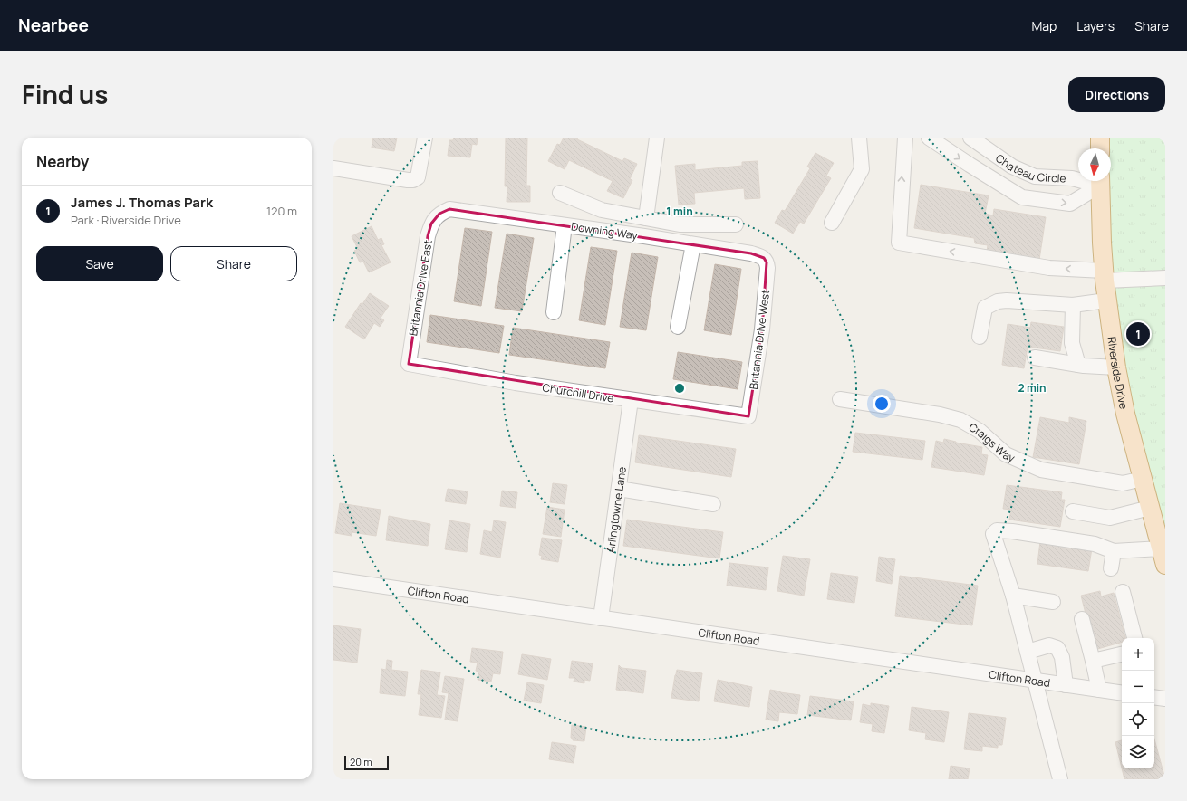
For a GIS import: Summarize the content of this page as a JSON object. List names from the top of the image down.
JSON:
{
  "streets": {
    "main road": ["Riverside Drive"],
    "street": [
      "Chateau Circle",
      "Downing Way",
      "Britannia Drive East",
      "Britannia Drive West",
      "Churchill Drive",
      "Craigs Way",
      "Arlingtowne Lane",
      "Clifton Road"
    ]
  },
  "crossings": [
    ["Downing Way", "Britannia Drive East"],
    ["Downing Way", "Britannia Drive West"],
    ["Britannia Drive East", "Churchill Drive"],
    ["Britannia Drive West", "Churchill Drive"],
    ["Riverside Drive", "Craigs Way"],
    ["Churchill Drive", "Arlingtowne Lane"],
    ["Arlingtowne Lane", "Clifton Road"]
  ],
  "scale_bar": "20 m",
  "north": "bottom",
  "page": {
    "header": "Nearbee",
    "nav": ["Map", "Layers", "Share"],
    "title": "Find us",
    "buttons": [
      "Directions",
      ["Save", "Share"]
    ],
    "heading": "Nearby",
    "list": [
      {
        "mark": "1",
        "name": "James J. Thomas Park",
        "note": "Park · Riverside Drive",
        "value": "120 m"
      }
    ],
    "pins": "1",
    "map_buttons": ["+", "−"],
    "scale": "20 m"
  },
  "rings": ["1 min", "2 min"]
}
